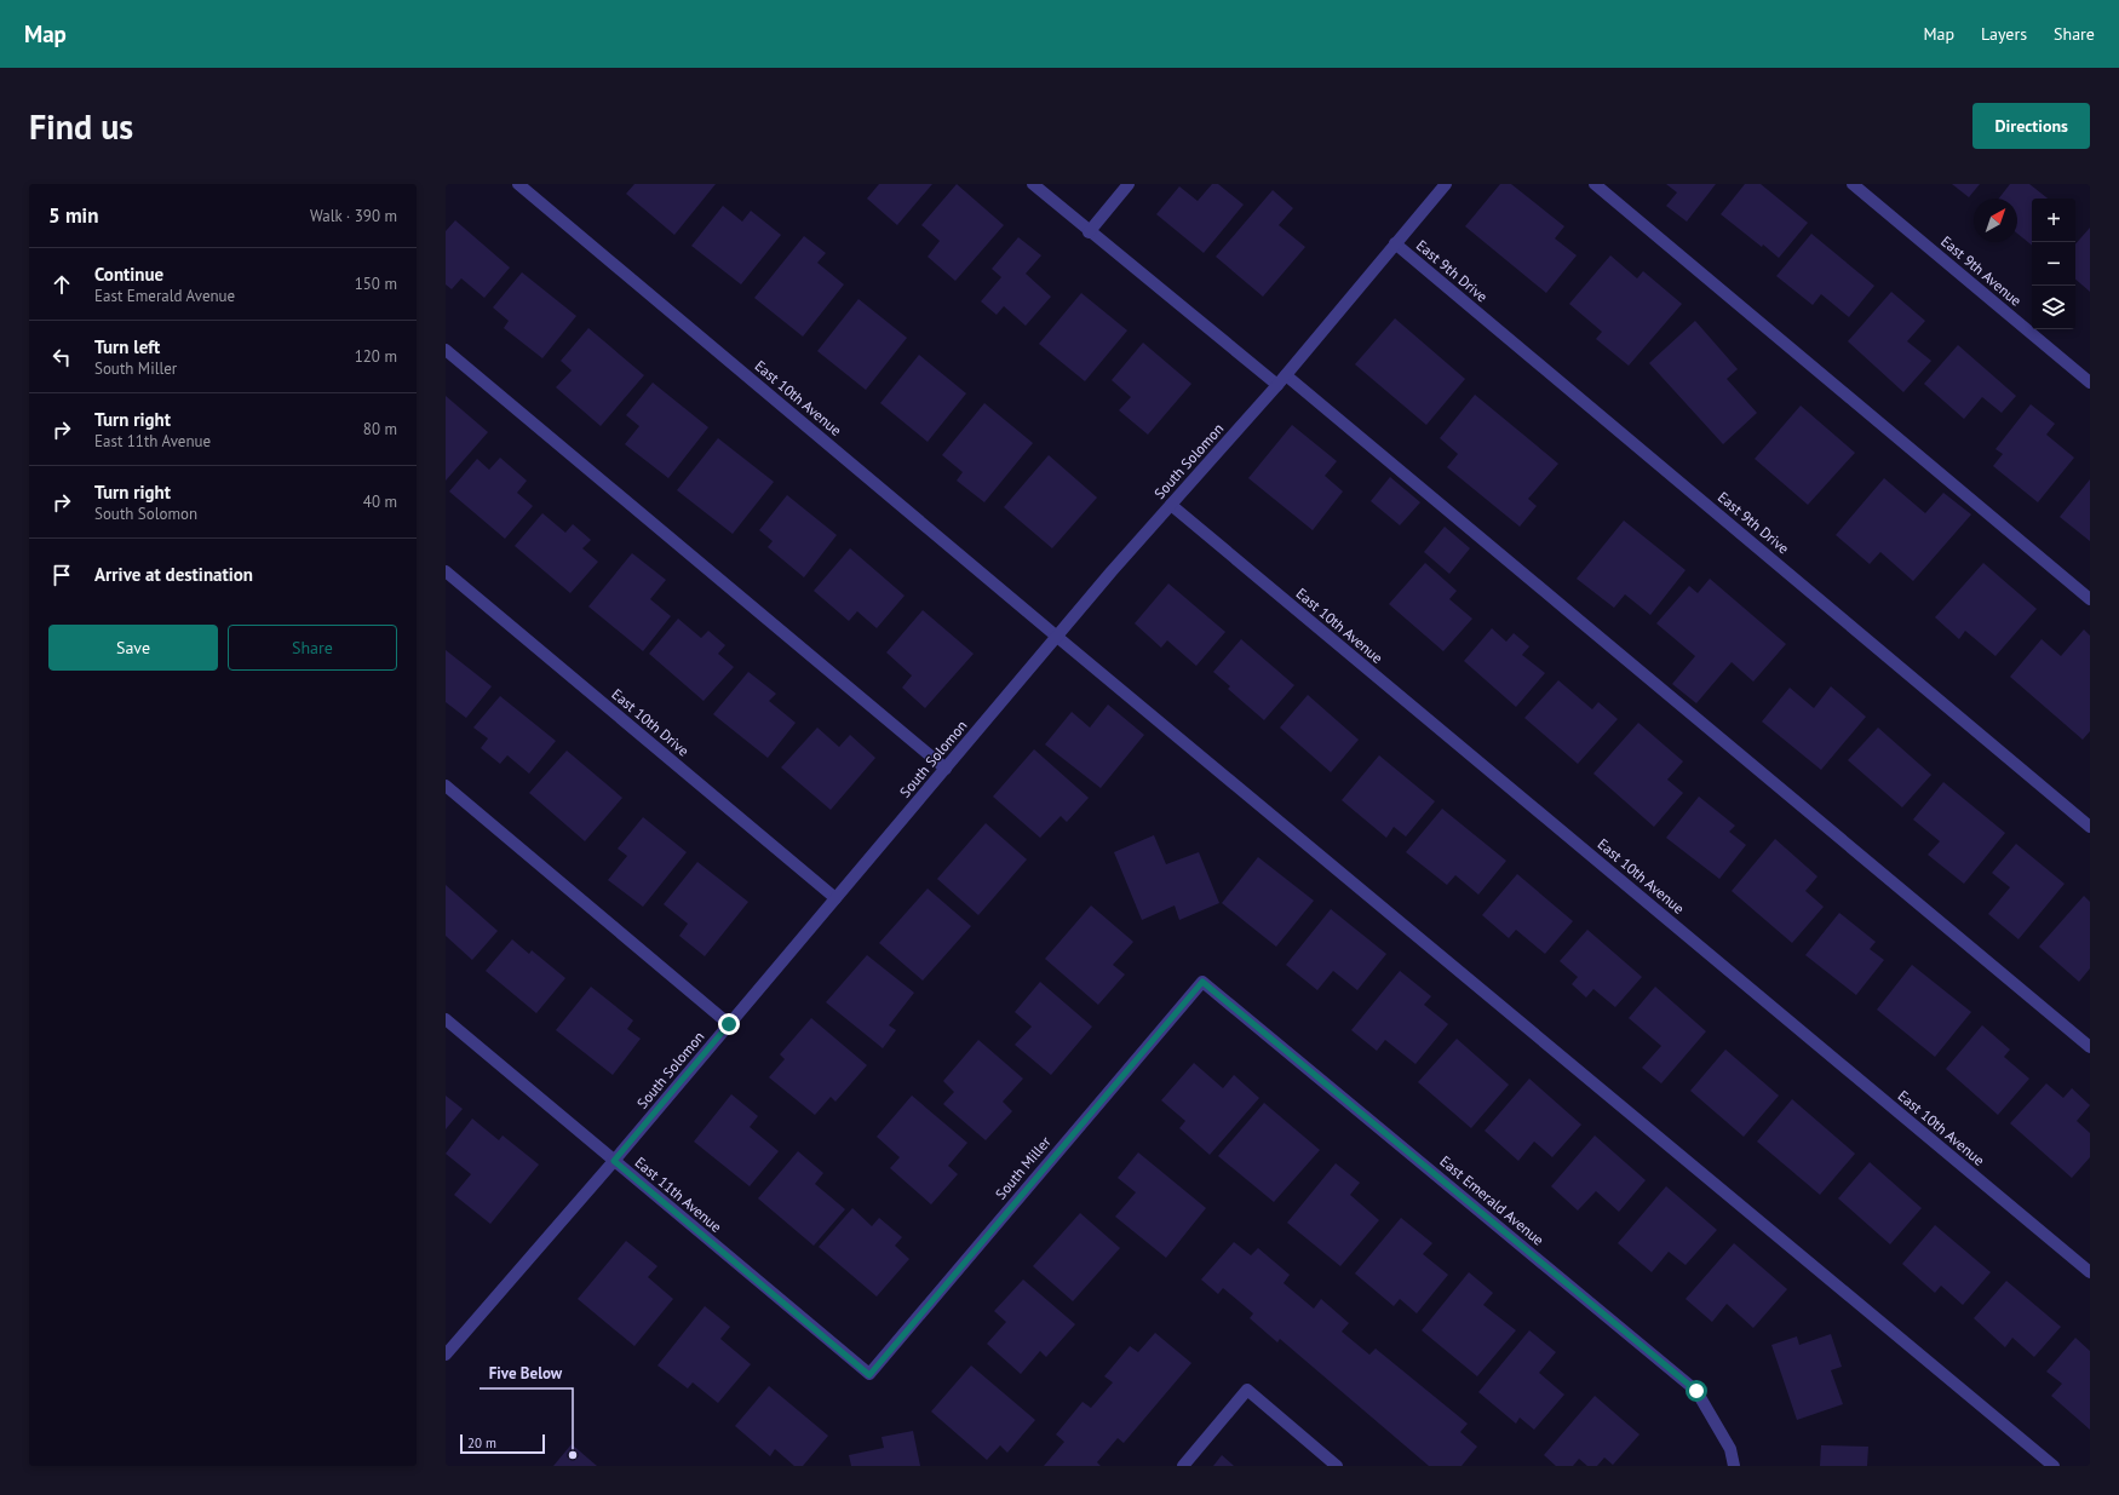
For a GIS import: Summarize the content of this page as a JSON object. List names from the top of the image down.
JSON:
{
  "streets": {
    "street": [
      "East 9th Drive",
      "East 9th Avenue",
      "East 10th Avenue",
      "South Solomon",
      "East 10th Drive",
      "South Miller",
      "East 11th Avenue",
      "East Emerald Avenue"
    ]
  },
  "crossings": [
    ["East 9th Drive", "South Solomon"],
    ["East 10th Avenue", "South Solomon"],
    ["South Solomon", "East 10th Drive"],
    ["South Solomon", "East 11th Avenue"],
    ["South Miller", "East 11th Avenue"],
    ["South Miller", "East Emerald Avenue"]
  ],
  "places": ["Five Below"],
  "scale_bar": "20 m",
  "north": "top right",
  "page": {
    "header": "Map",
    "nav": ["Map", "Layers", "Share"],
    "buttons": [
      "Directions",
      ["Save", "Share"]
    ],
    "title": "Find us",
    "heading": ["5 min", "Walk · 390 m"],
    "map_buttons": ["+", "−"],
    "list": [
      ["Continue", "East Emerald Avenue", "150 m"],
      ["Turn left", "South Miller", "120 m"],
      ["Turn right", "East 11th Avenue", "80 m"],
      ["Turn right", "South Solomon", "40 m"],
      "Arrive at destination"
    ],
    "scale": "20 m"
  }
}
